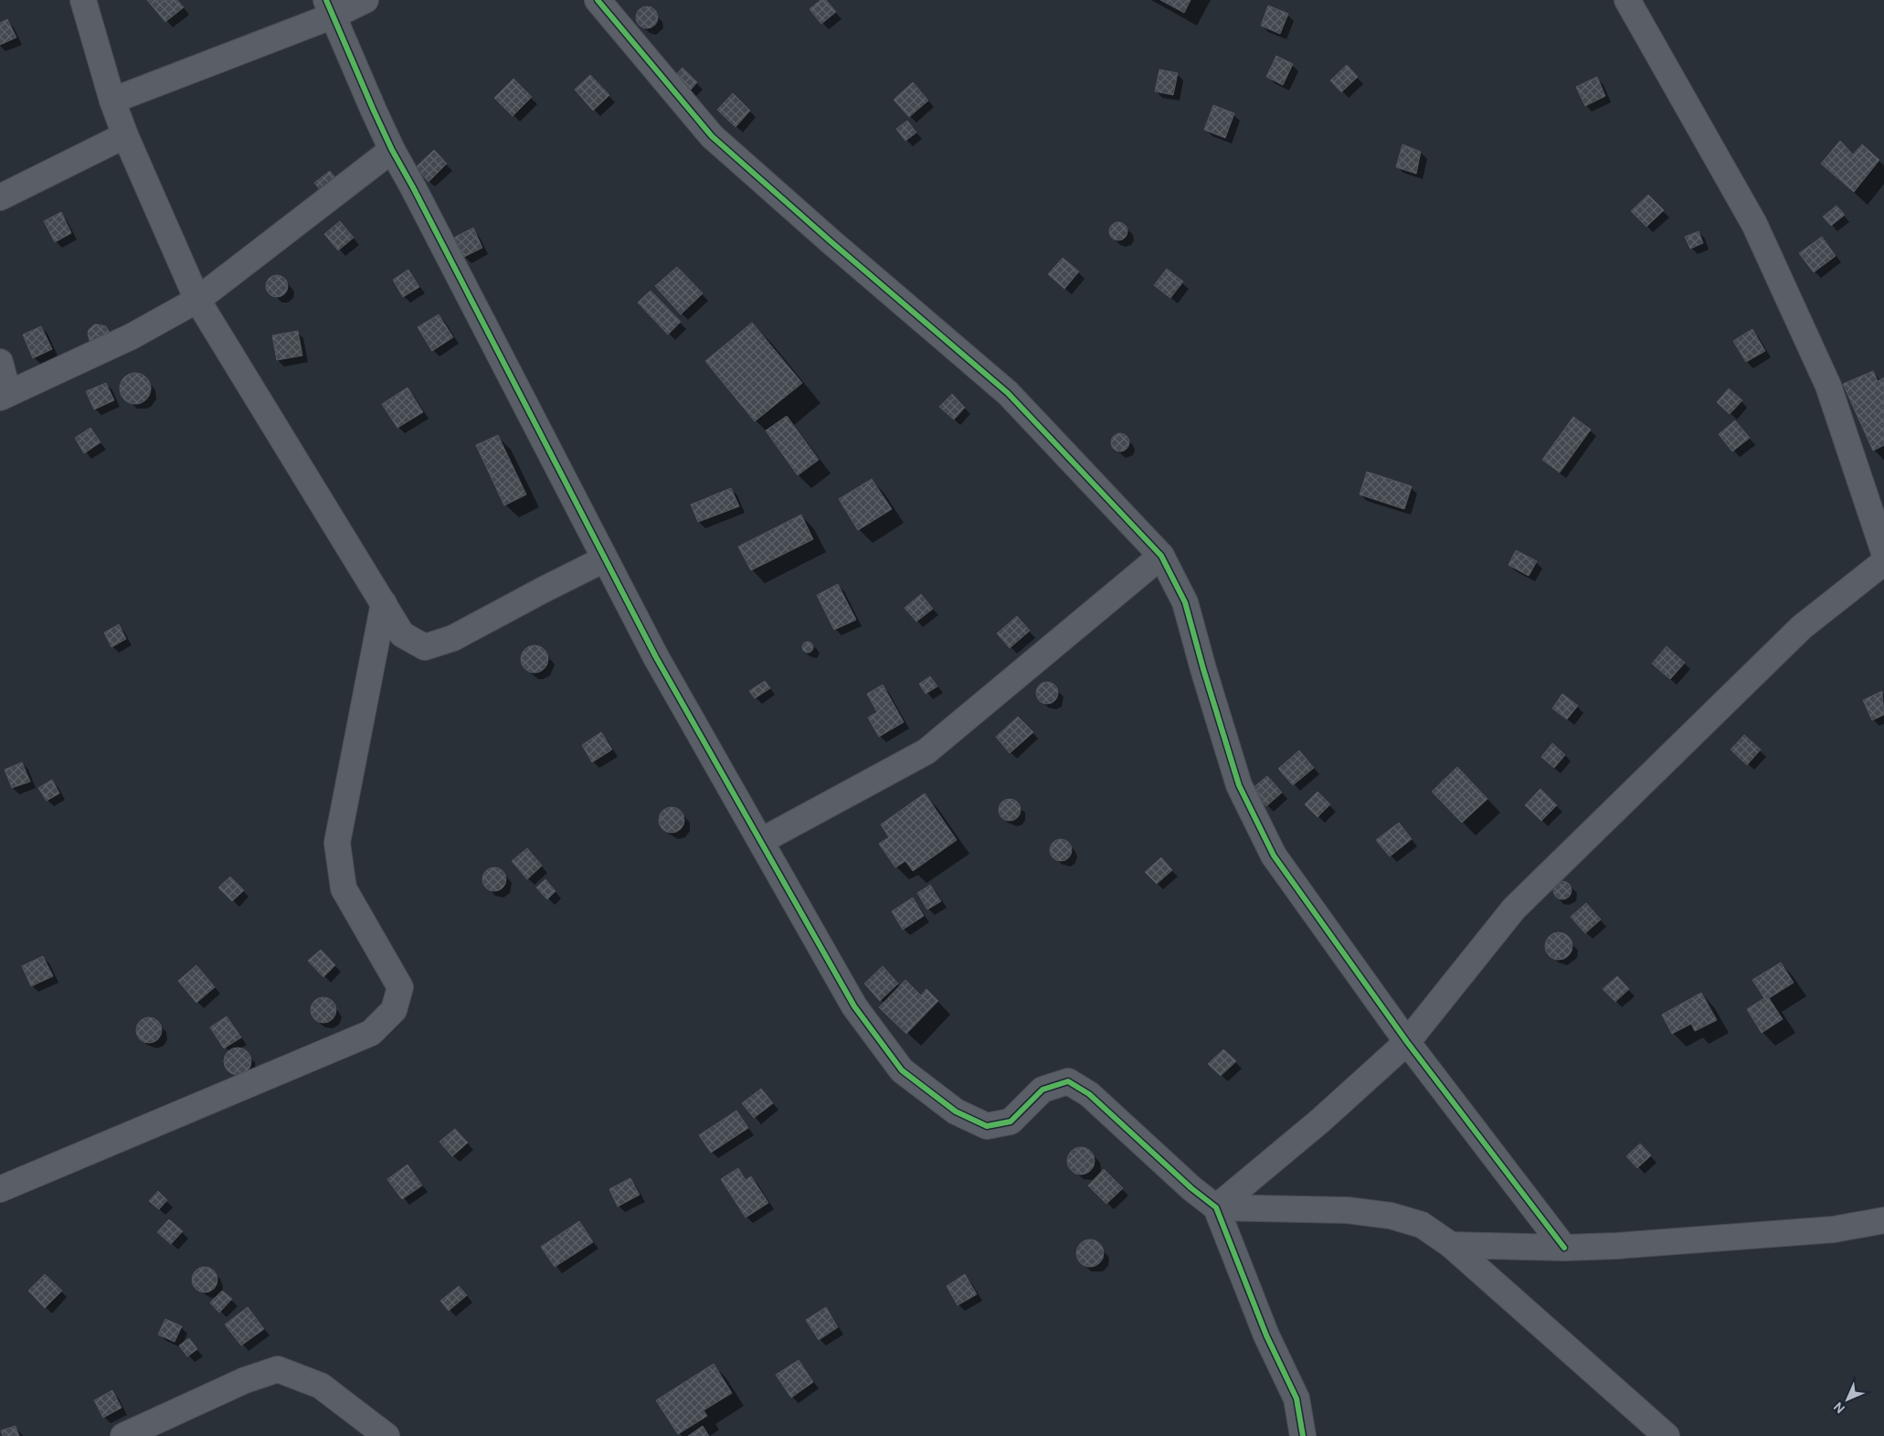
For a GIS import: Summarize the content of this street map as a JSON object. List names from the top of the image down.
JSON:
{
  "north": "bottom left"
}
